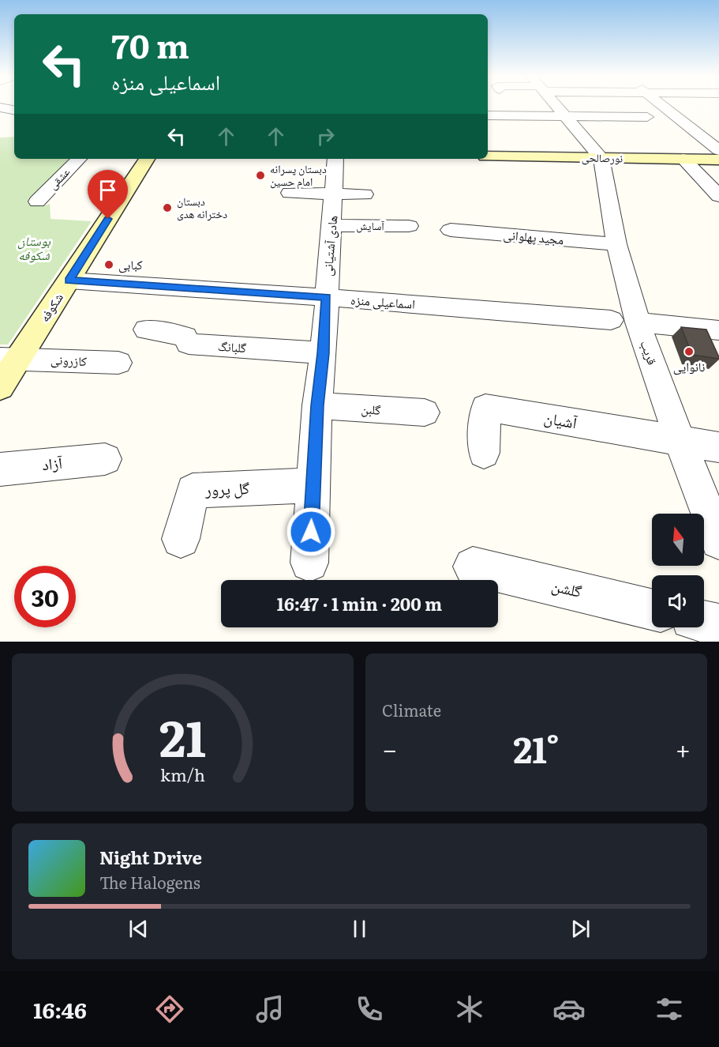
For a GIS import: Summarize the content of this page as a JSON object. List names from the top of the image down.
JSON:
{
  "streets": {
    "main road": ["نورصالحی", "شکوفه"],
    "street": [
      "عشقی",
      "آسایش",
      "مجید پهلوانی",
      "هادی آشتیانی",
      "اسماعیلی منزه",
      "گلبانگ",
      "قریب",
      "کازرونی",
      "گلبن",
      "آشیان",
      "آزاد",
      "گل پرور",
      "گلشن"
    ]
  },
  "crossings": [
    ["نورصالحی", "قریب"],
    ["آسایش", "هادی آشتیانی"],
    ["مجید پهلوانی", "قریب"],
    ["هادی آشتیانی", "اسماعیلی منزه"],
    ["هادی آشتیانی", "گلبانگ"],
    ["هادی آشتیانی", "گلبن"],
    ["هادی آشتیانی", "گل پرور"],
    ["اسماعیلی منزه", "شکوفه"],
    ["شکوفه", "کازرونی"],
    ["قریب", "آشیان"]
  ],
  "parks": ["بوستان شکوفه"],
  "places": [
    "دبستان پسرانه امام حسین",
    "دبستان دخترانه هدی",
    "کبابی",
    "نانوایی"
  ],
  "north": "top",
  "page": {
    "turn": ["70 m", "اسماعیلی منزه"],
    "limit": "30",
    "trip": "16:47 · 1 min · 200 m",
    "tile": "Climate",
    "heat": ["−", "21°", "+"],
    "song": ["Night Drive", "The Halogens"],
    "tabs": "16:46",
    "gauge": ["21", "km/h"]
  }
}
